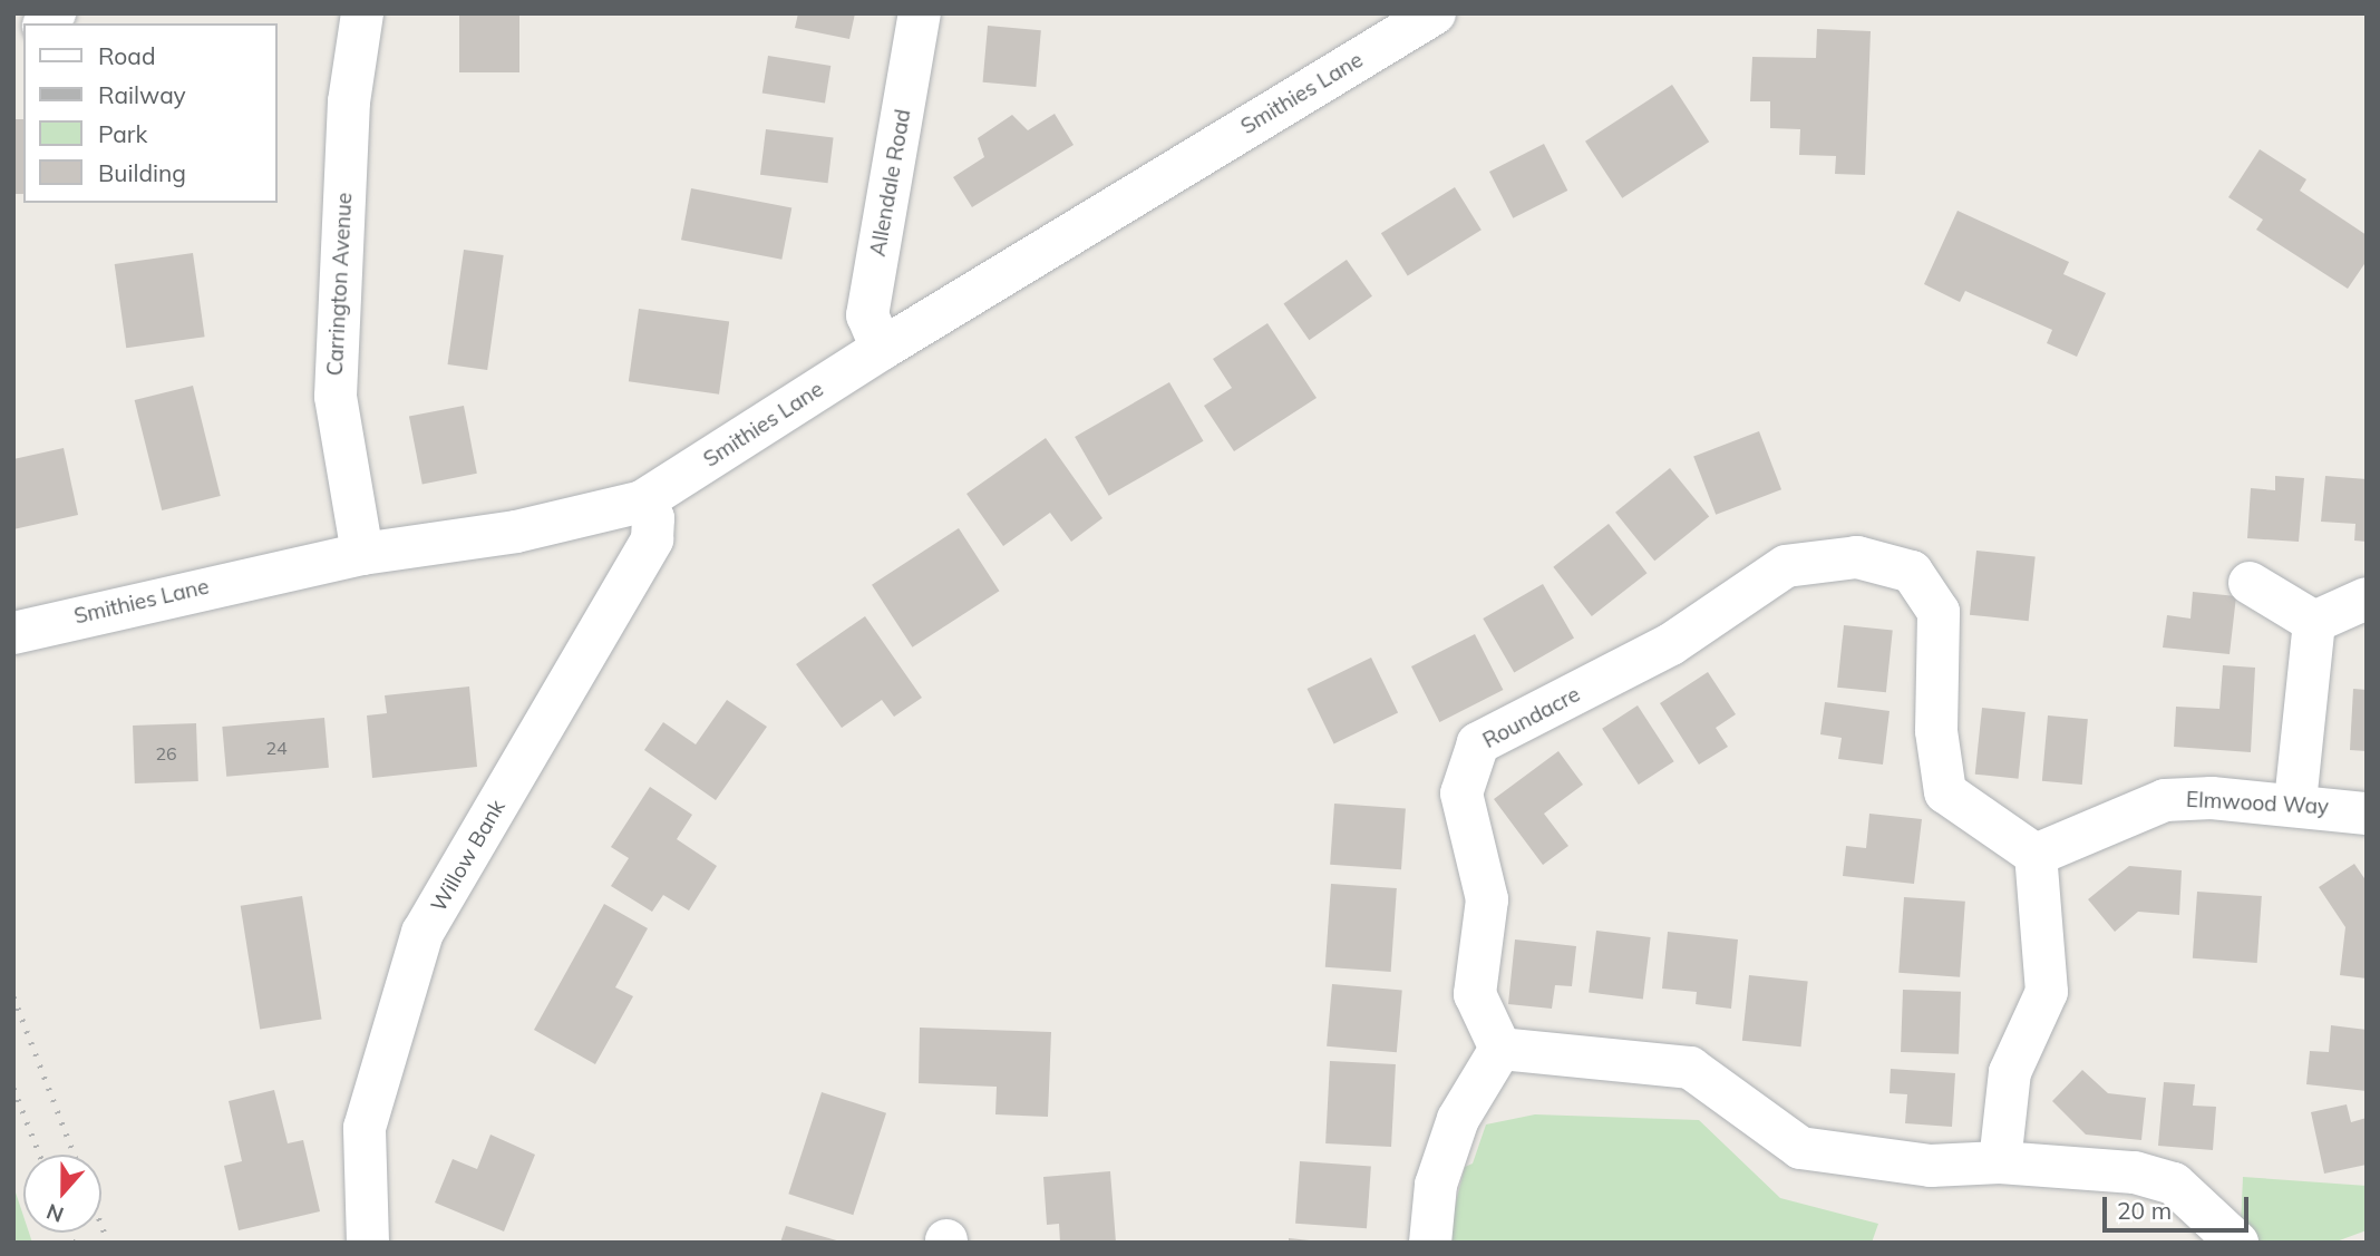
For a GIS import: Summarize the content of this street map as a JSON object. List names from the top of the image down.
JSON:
{
  "streets": {
    "street": [
      "Smithies Lane",
      "Allendale Road",
      "Carrington Avenue",
      "Roundacre",
      "Elmwood Way",
      "Willow Bank"
    ]
  },
  "crossings": [
    ["Smithies Lane", "Allendale Road"],
    ["Smithies Lane", "Carrington Avenue"],
    ["Smithies Lane", "Willow Bank"],
    ["Roundacre", "Elmwood Way"]
  ],
  "house_numbers": ["24", "26"],
  "legend": [
    "Road",
    "Railway",
    "Park",
    "Building"
  ],
  "scale_bar": "20 m",
  "north": "bottom"
}
